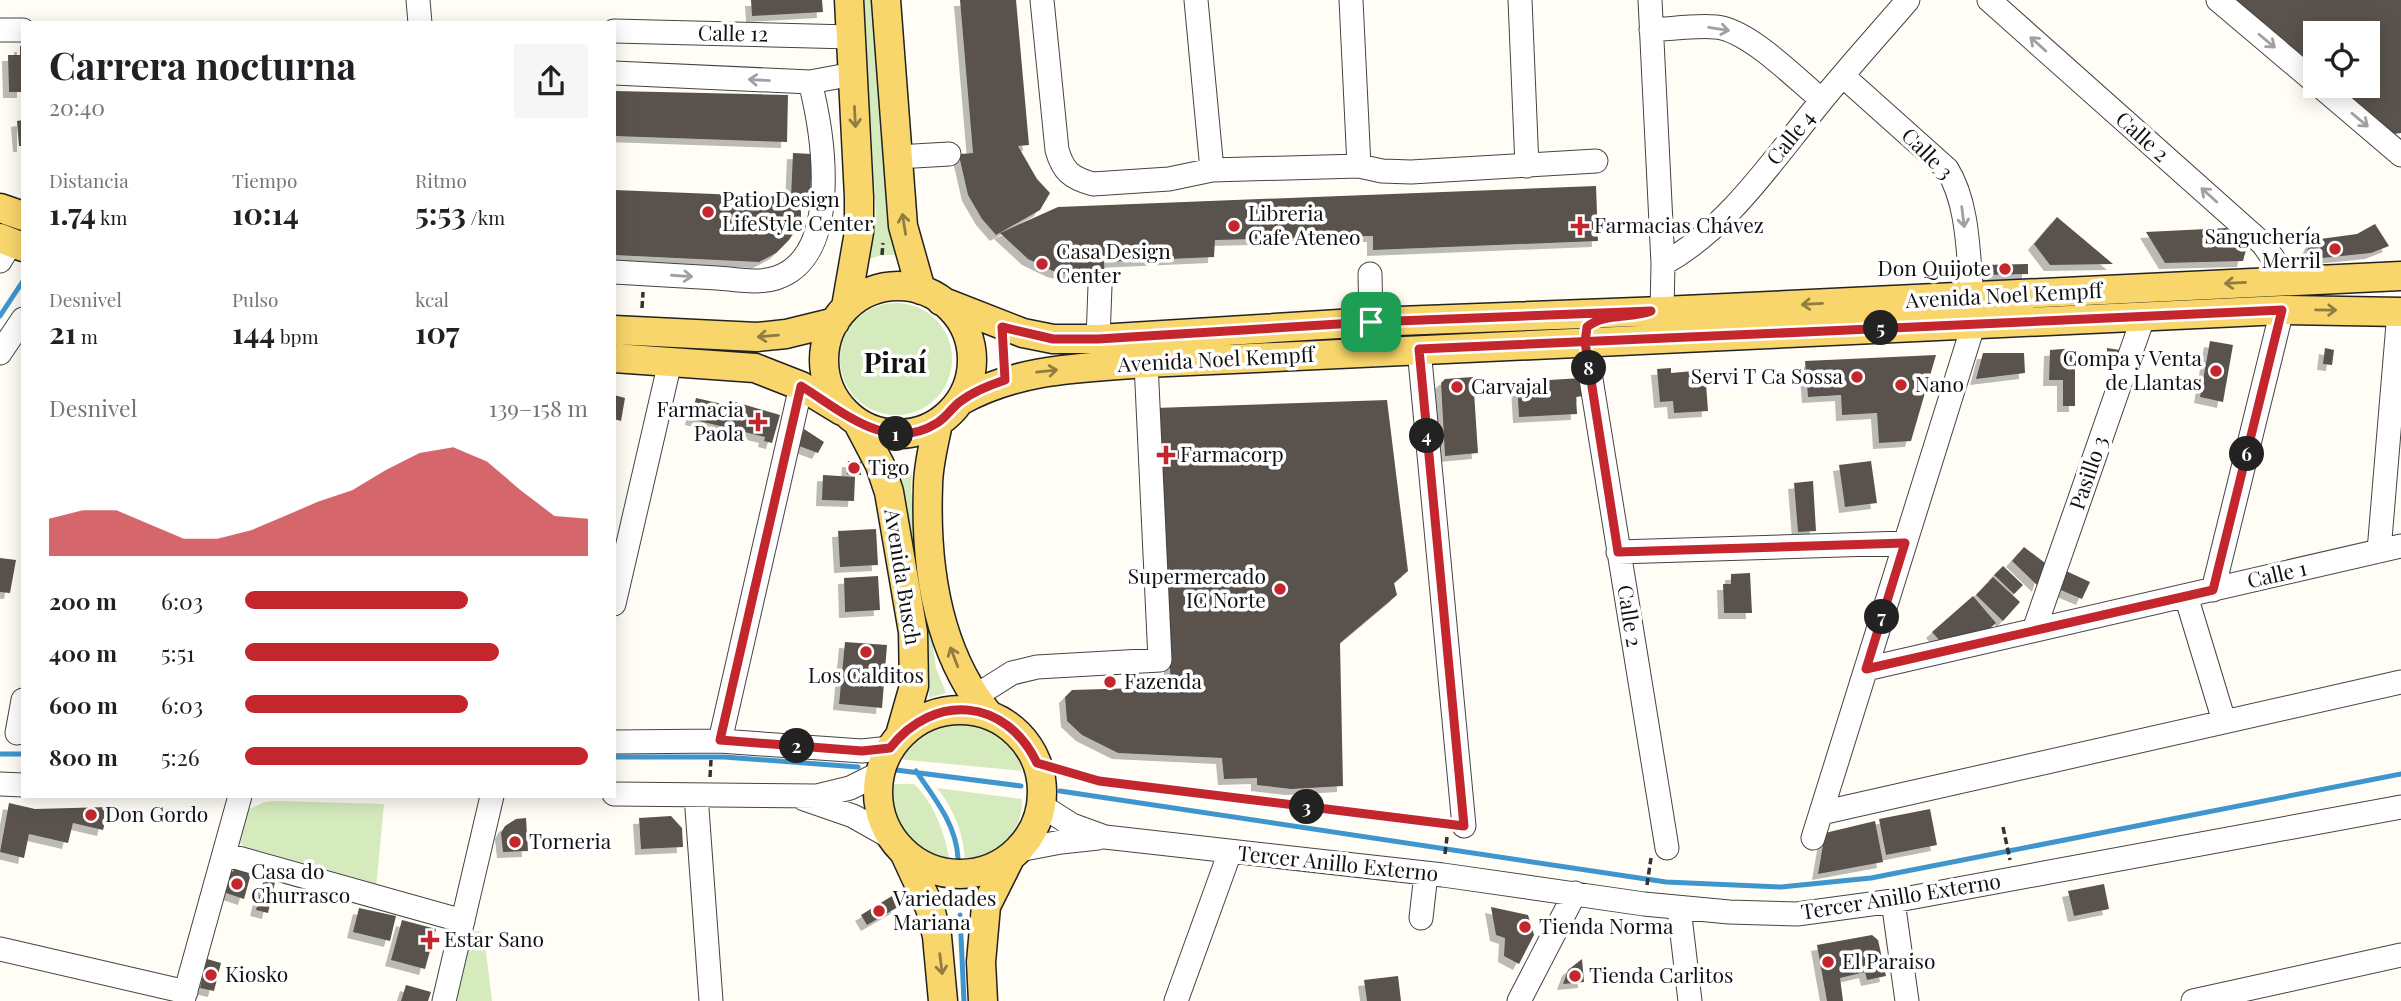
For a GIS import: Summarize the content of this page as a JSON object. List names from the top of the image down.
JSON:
{
  "streets": {
    "main road": ["Avenida Noel Kempff", "Avenida Busch"],
    "street": [
      "Calle 12",
      "Calle 2",
      "Calle 4",
      "Calle 3",
      "Pasillo 3",
      "Calle 1",
      "Tercer Anillo Externo"
    ]
  },
  "crossings": [
    ["Calle 2", "Avenida Noel Kempff"],
    ["Calle 4", "Calle 3"],
    ["Calle 3", "Avenida Noel Kempff"],
    ["Avenida Noel Kempff", "Pasillo 3"],
    ["Avenida Noel Kempff", "Avenida Busch"],
    ["Pasillo 3", "Calle 1"],
    ["Avenida Busch", "Tercer Anillo Externo"]
  ],
  "one_way": ["Calle 3"],
  "districts": ["Piraí"],
  "places": {
    "other": [
      "Patio Design LifeStyle Center",
      "Libreria Cafe Ateneo",
      "Sanguchería Merril",
      "Casa Design Center",
      "Don Quijote",
      "Compa y Venta de Llantas",
      "Servi T Ca Sossa",
      "Nano",
      "Carvajal",
      "Tigo",
      "Supermercado IC Norte",
      "Los Calditos",
      "Fazenda",
      "Don Gordo",
      "Torneria",
      "Casa do Churrasco",
      "Variedades Mariana",
      "Tienda Norma",
      "El Paraiso",
      "Kiosko",
      "Tienda Carlitos"
    ],
    "health": [
      "Farmacias Chávez",
      "Farmacia Paola",
      "Farmacorp",
      "Estar Sano"
    ]
  },
  "page": {
    "heading": ["Carrera nocturna", "20:40"],
    "stats": [
      ["Distancia", "1.74 km"],
      ["Tiempo", "10:14"],
      ["Ritmo", "5:53 /km"],
      ["Desnivel", "21 m"],
      ["Pulso", "144 bpm"],
      ["kcal", "107"]
    ],
    "pins": [
      "5",
      "8",
      "1",
      "4",
      "6",
      "7",
      "2",
      "3"
    ],
    "chart": ["Desnivel", "139–158 m"],
    "list": [
      {
        "name": "200 m",
        "note": "6:03"
      },
      {
        "name": "400 m",
        "note": "5:51"
      },
      {
        "name": "600 m",
        "note": "6:03"
      },
      {
        "name": "800 m",
        "note": "5:26"
      }
    ]
  }
}
